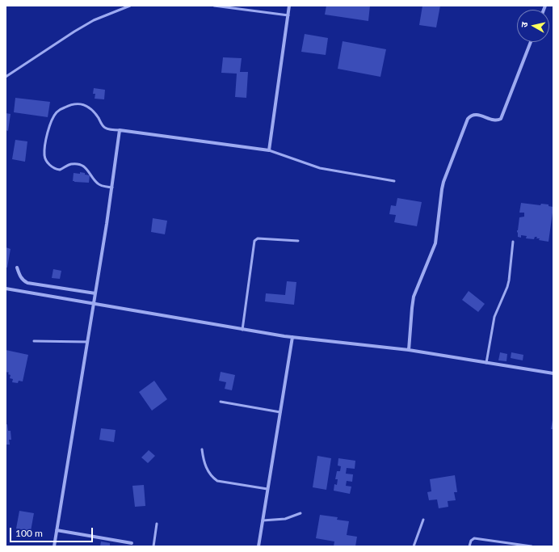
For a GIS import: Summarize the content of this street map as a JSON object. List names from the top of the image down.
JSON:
{
  "scale_bar": "100 m",
  "north": "left"
}
